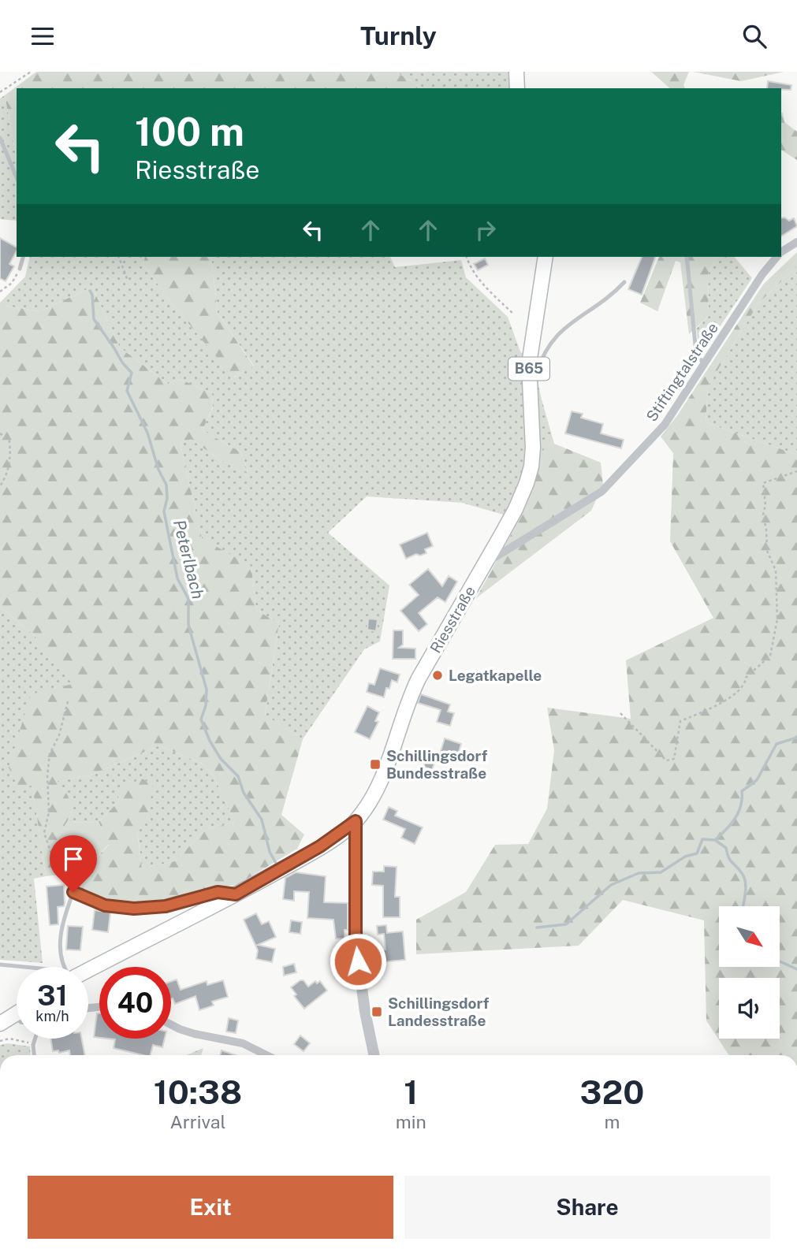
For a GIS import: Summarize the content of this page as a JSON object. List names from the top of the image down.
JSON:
{
  "streets": {
    "main road": ["B65", "Riesstraße"],
    "street": ["Stiftingtalstraße"]
  },
  "crossings": [
    ["Stiftingtalstraße", "Riesstraße"]
  ],
  "water": ["Peterlbach"],
  "places": {
    "other": ["Legatkapelle"],
    "transit": ["Schillingsdorf Bundesstraße", "Schillingsdorf Landesstraße"]
  },
  "north": "bottom right",
  "page": {
    "header": "Turnly",
    "turn": ["100 m", "Riesstraße"],
    "speed": "31 km/h",
    "limit": "40",
    "eta": [
      "10:38",
      "Arrival",
      "1",
      "min",
      "320",
      "m"
    ],
    "buttons": ["Exit", "Share"]
  }
}
